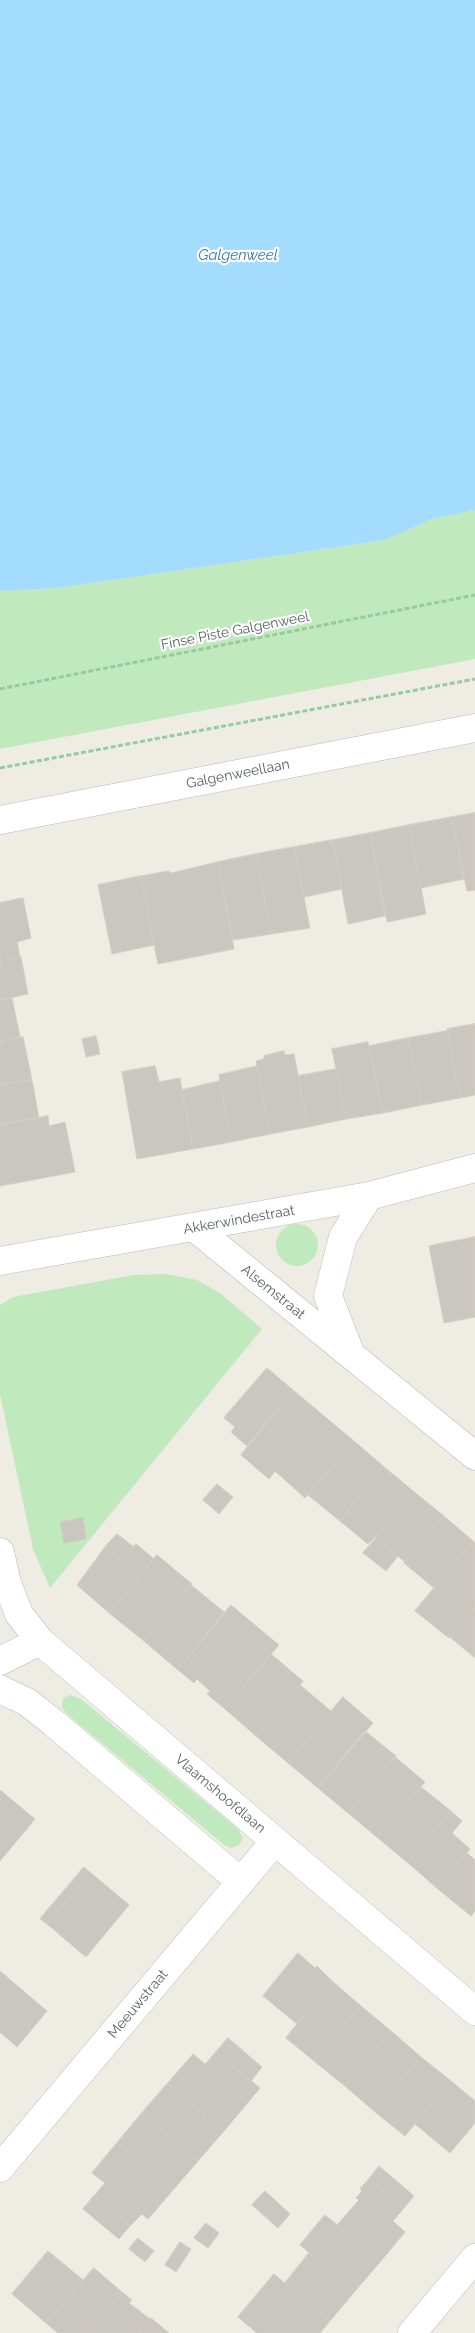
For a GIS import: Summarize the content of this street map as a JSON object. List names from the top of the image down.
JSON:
{
  "streets": {
    "street": [
      "Galgenweellaan",
      "Akkerwindestraat",
      "Alsemstraat",
      "Vlaamshoofdlaan",
      "Meeuwstraat"
    ],
    "path": ["Finse Piste Galgenweel"]
  },
  "crossings": [
    ["Akkerwindestraat", "Alsemstraat"],
    ["Vlaamshoofdlaan", "Meeuwstraat"]
  ],
  "water": ["Galgenweel"]
}
